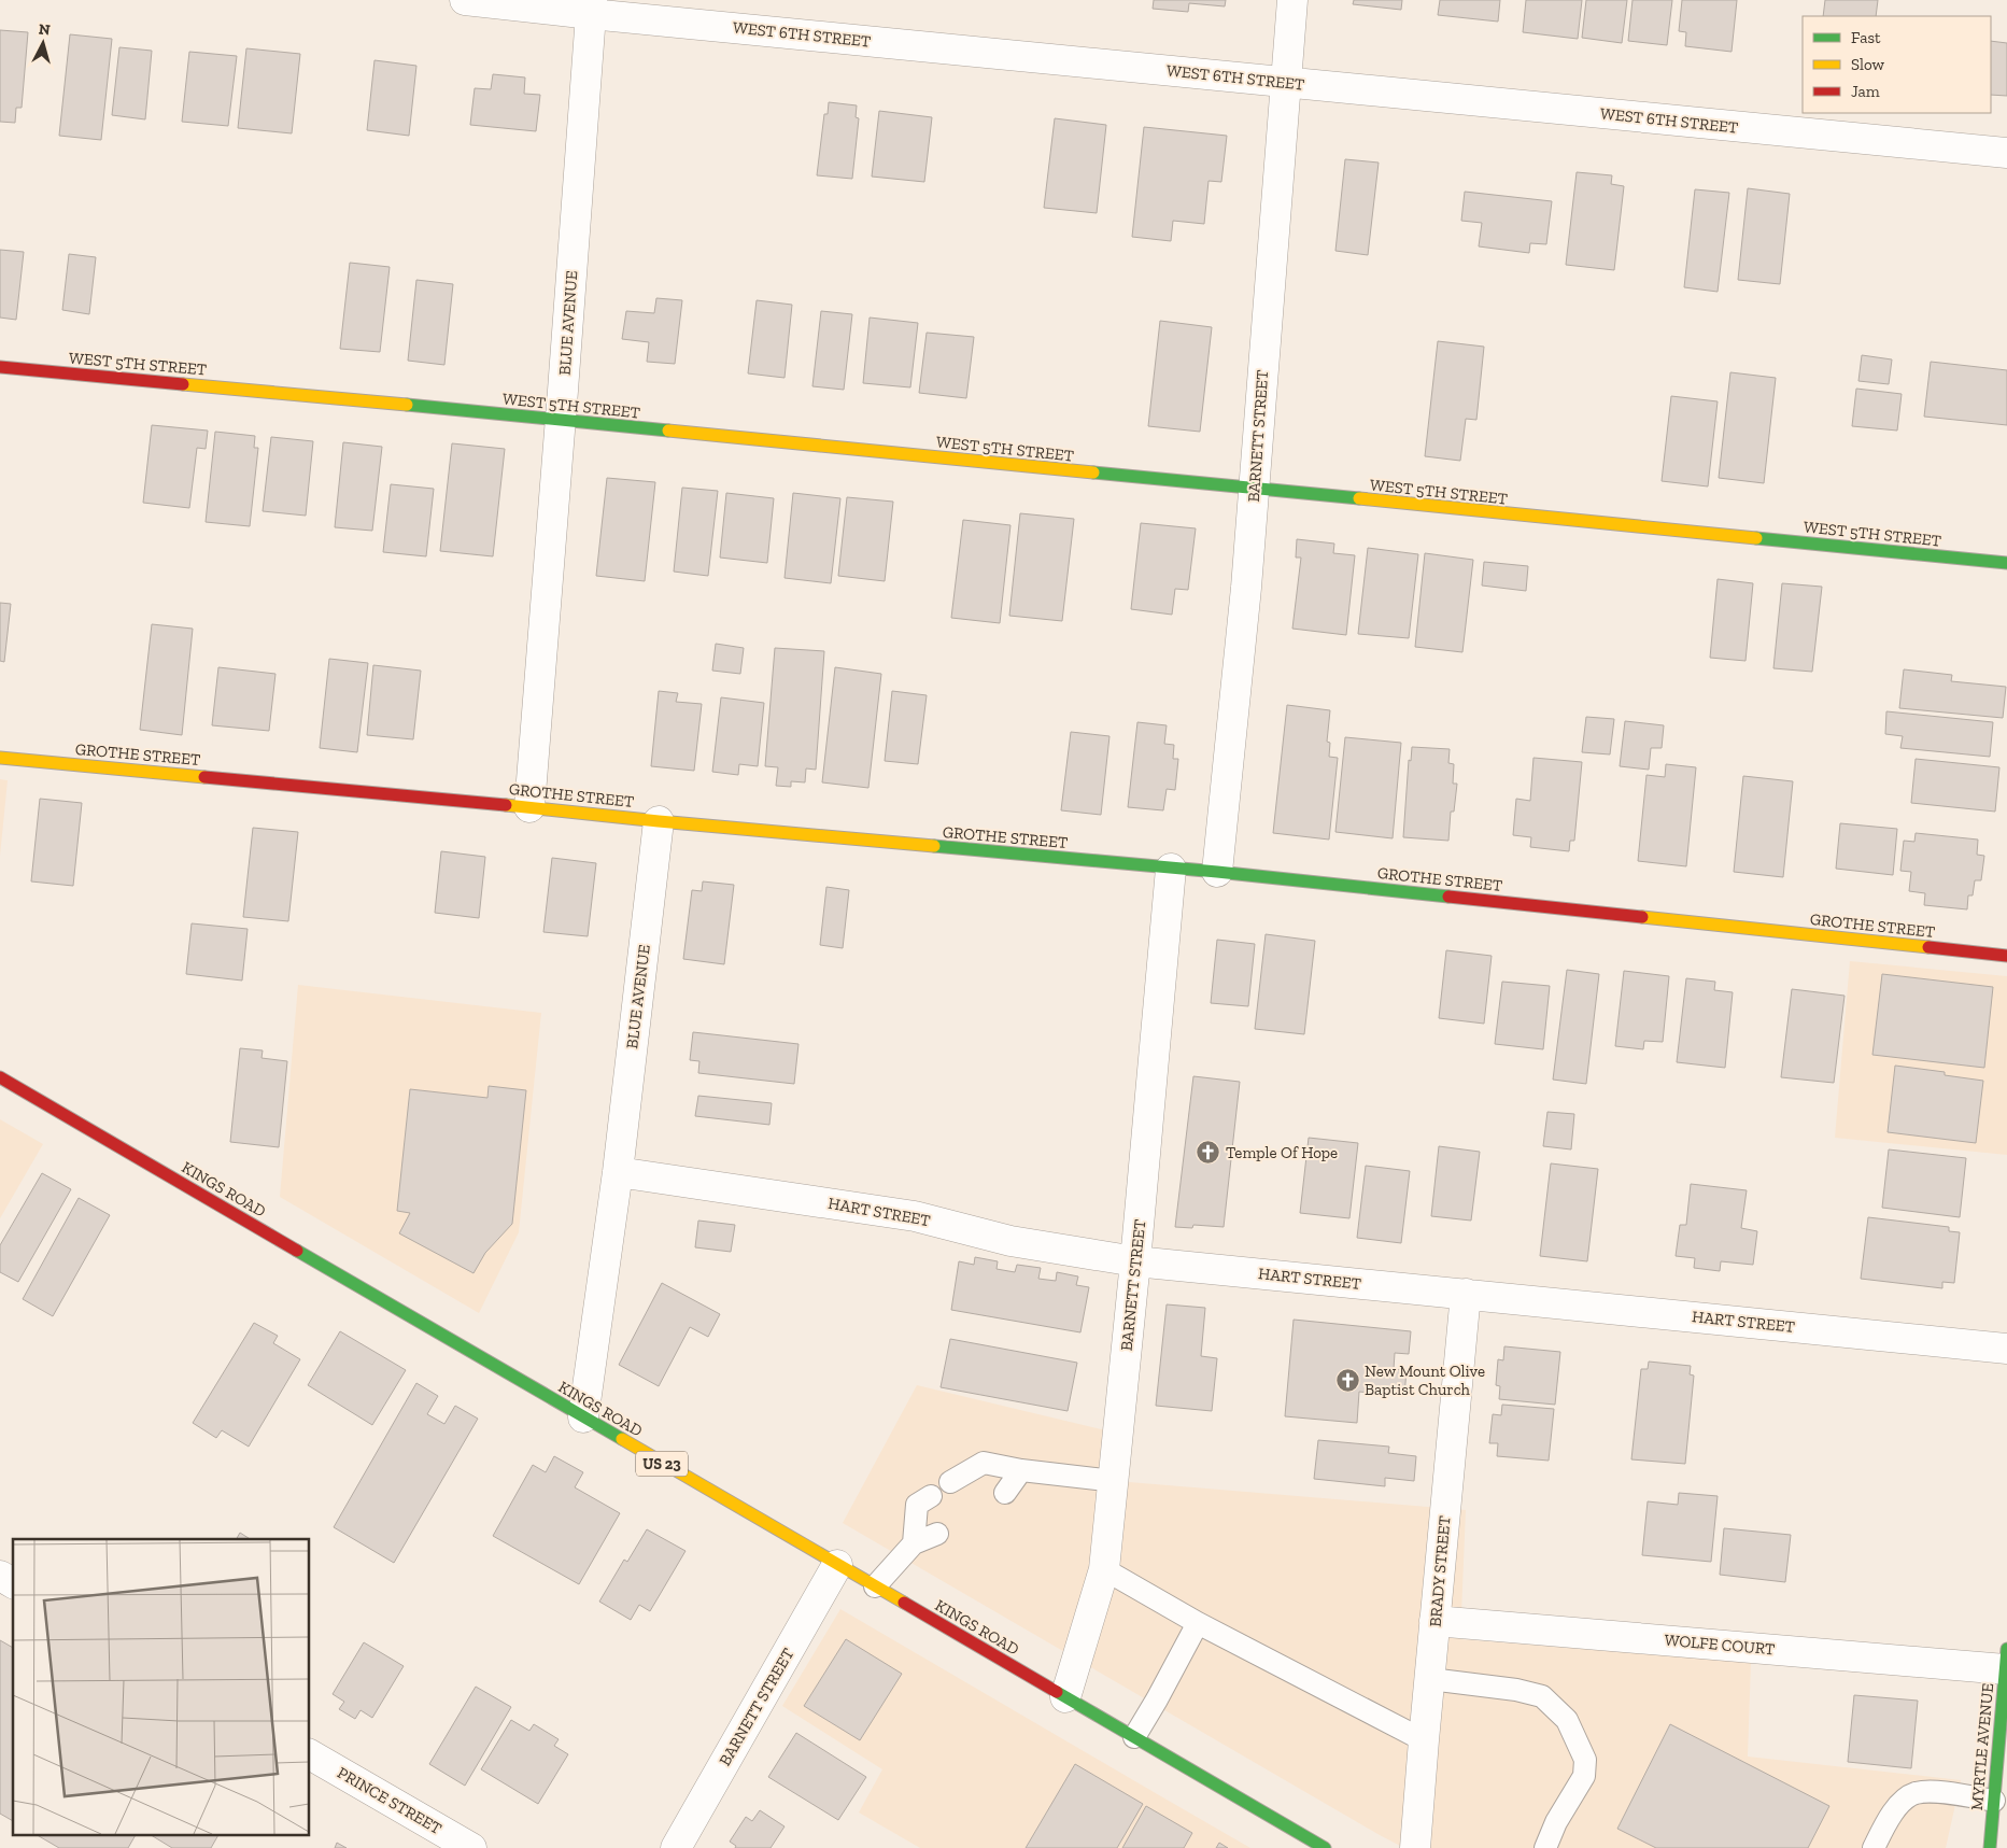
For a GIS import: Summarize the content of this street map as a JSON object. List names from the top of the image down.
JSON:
{
  "streets": {
    "street": [
      "WEST 6TH STREET",
      "BLUE AVENUE",
      "WEST 5TH STREET",
      "BARNETT STREET",
      "GROTHE STREET",
      "KINGS ROAD",
      "HART STREET",
      "US 23",
      "BRADY STREET",
      "WOLFE COURT",
      "MYRTLE AVENUE",
      "PRINCE STREET"
    ]
  },
  "crossings": [
    ["WEST 6TH STREET", "BLUE AVENUE"],
    ["WEST 6TH STREET", "BARNETT STREET"],
    ["BLUE AVENUE", "WEST 5TH STREET"],
    ["BLUE AVENUE", "GROTHE STREET"],
    ["BLUE AVENUE", "KINGS ROAD"],
    ["BLUE AVENUE", "HART STREET"],
    ["WEST 5TH STREET", "BARNETT STREET"],
    ["BARNETT STREET", "GROTHE STREET"],
    ["BARNETT STREET", "KINGS ROAD"],
    ["BARNETT STREET", "HART STREET"],
    ["HART STREET", "BRADY STREET"],
    ["BRADY STREET", "WOLFE COURT"],
    ["WOLFE COURT", "MYRTLE AVENUE"]
  ],
  "places": {
    "church": ["Temple Of Hope", "New Mount Olive Baptist Church"]
  },
  "legend": ["Fast", "Slow", "Jam"],
  "north": "top"
}
